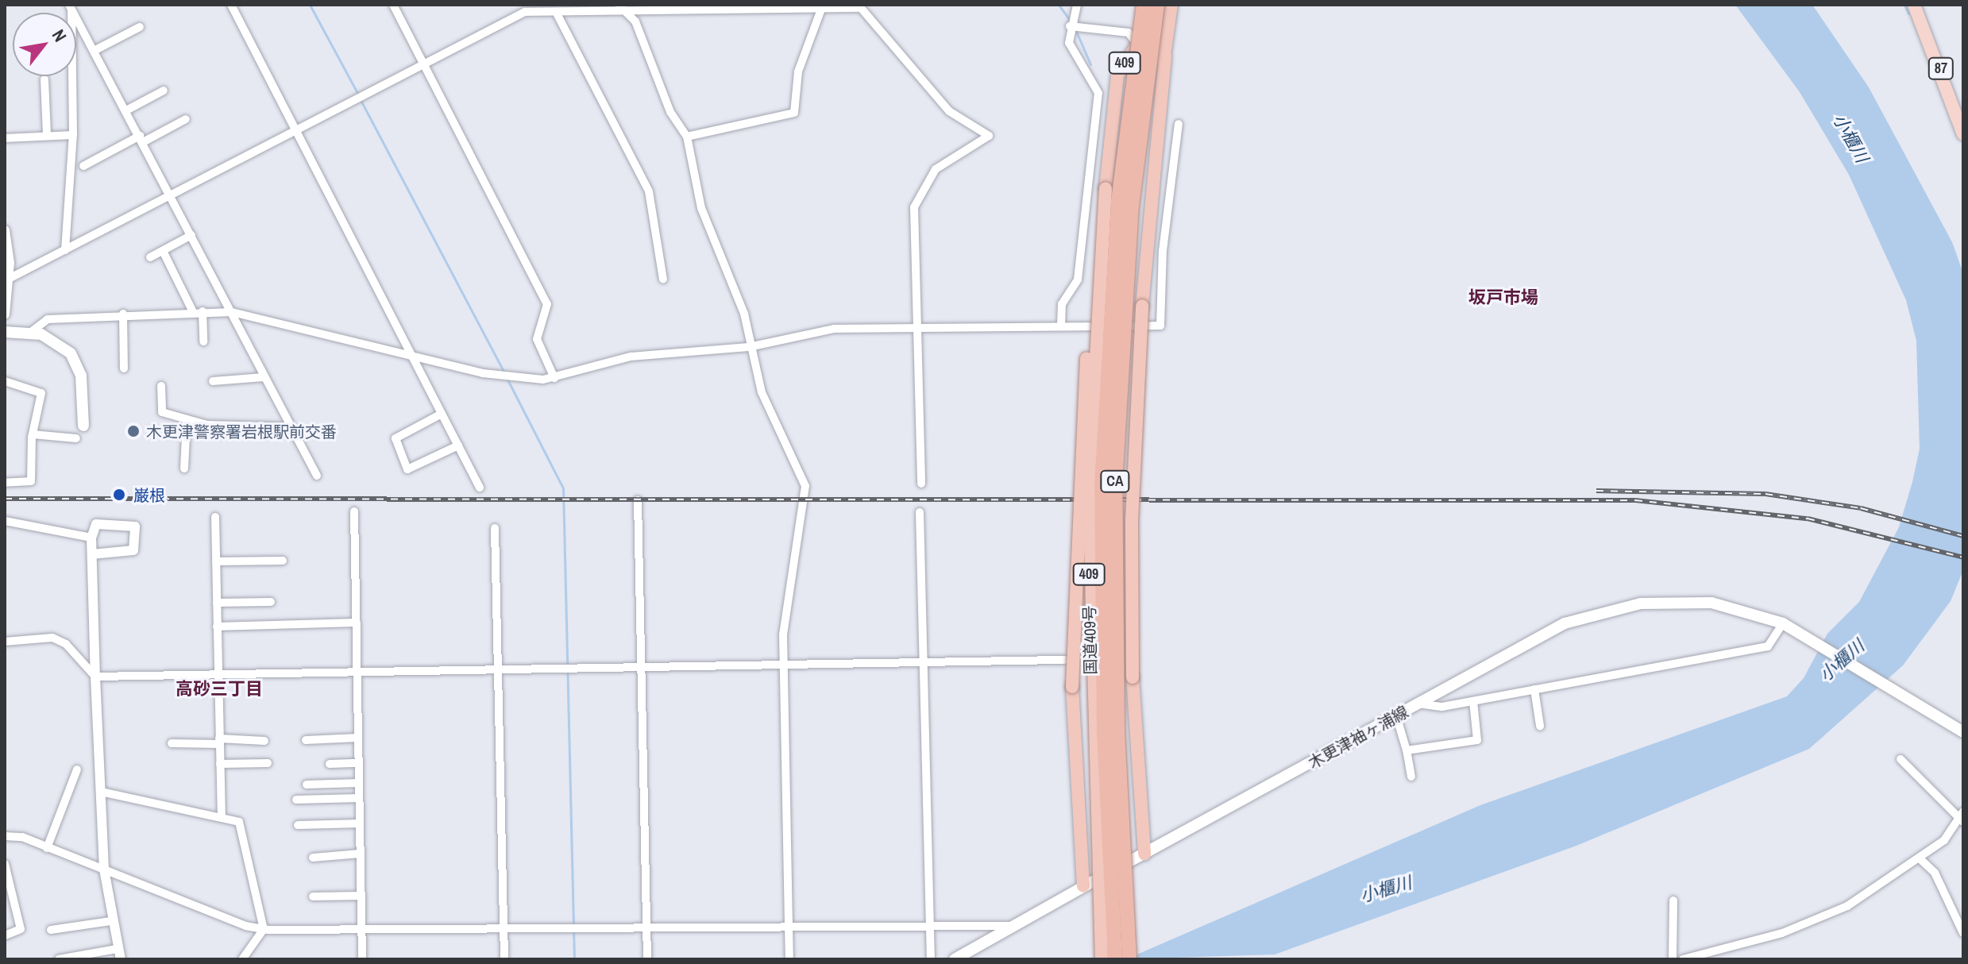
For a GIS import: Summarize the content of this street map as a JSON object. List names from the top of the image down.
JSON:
{
  "streets": {
    "highway": ["409", "CA", "国道409号"],
    "main road": ["87", "木更津袖ヶ浦線"]
  },
  "districts": ["坂戸市場", "高砂三丁目"],
  "water": ["小櫃川"],
  "places": ["木更津警察署岩根駅前交番", "巌根"],
  "north": "top right"
}
